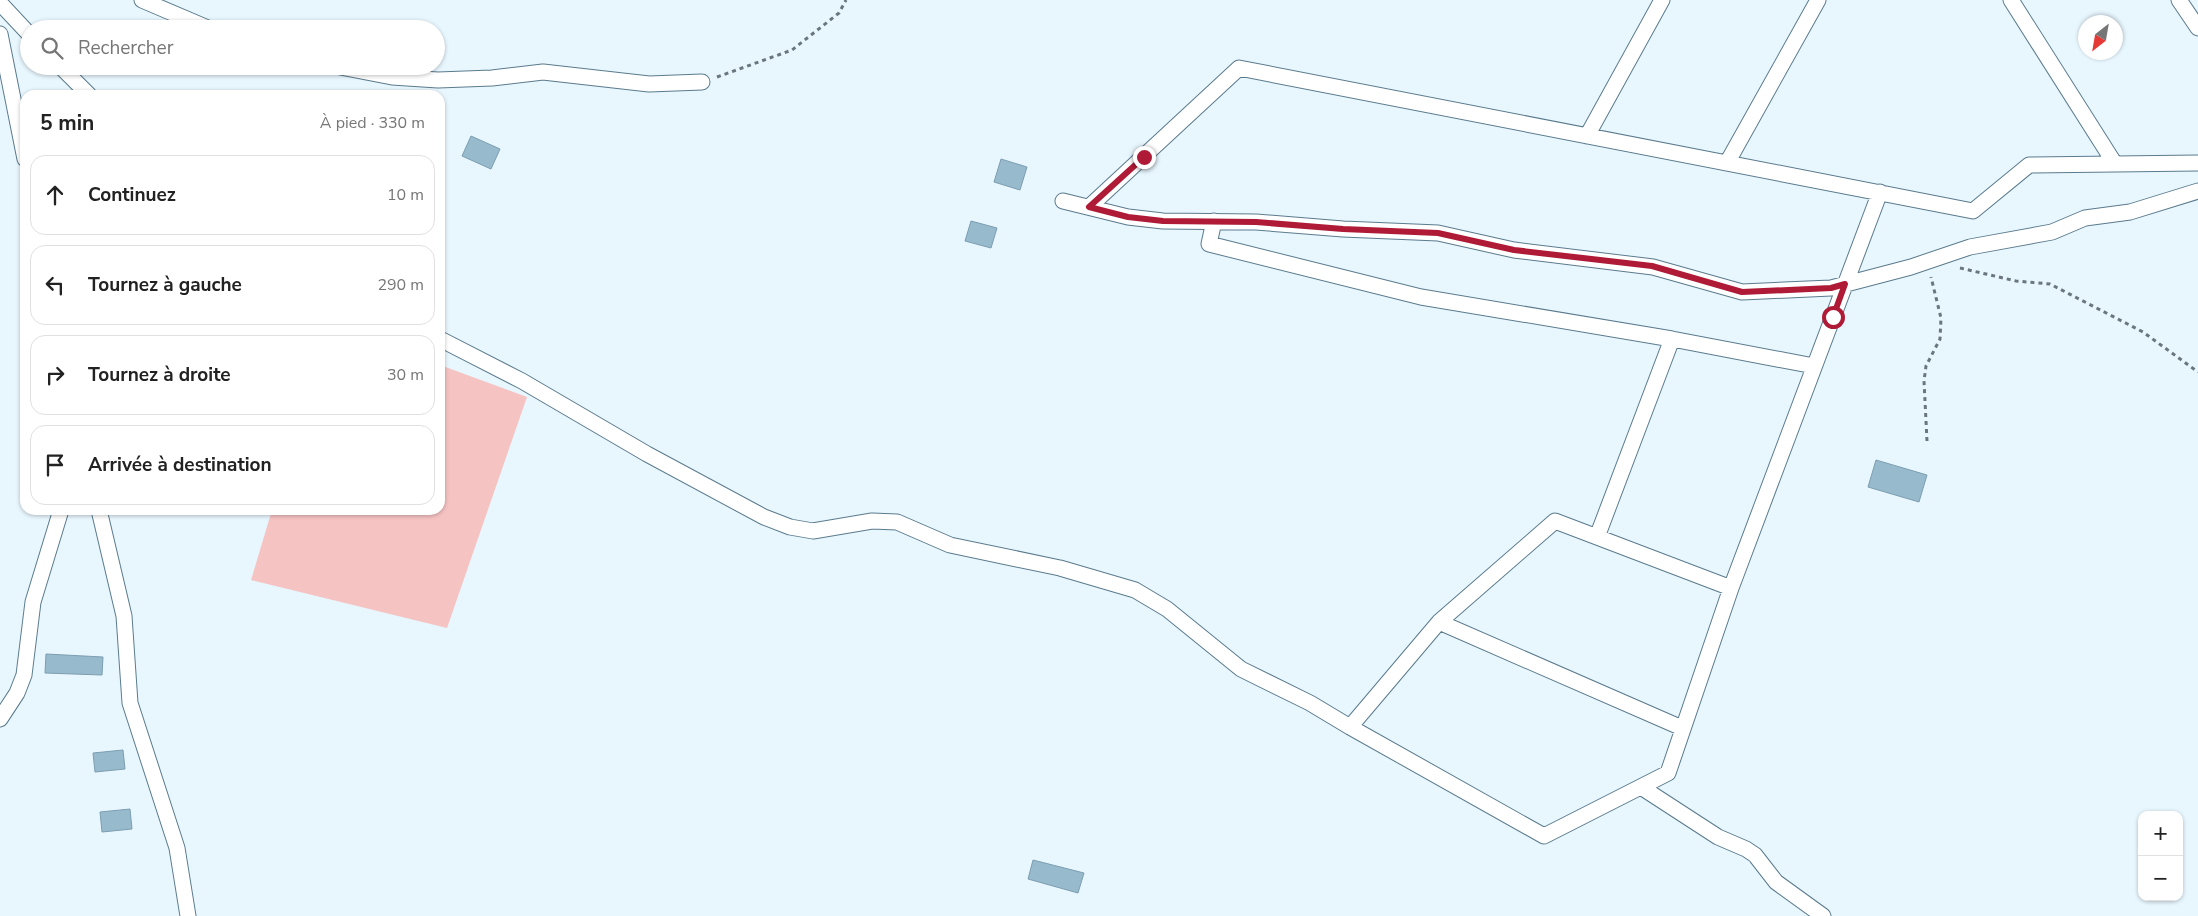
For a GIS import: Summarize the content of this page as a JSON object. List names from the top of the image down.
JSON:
{
  "north": "bottom left",
  "page": {
    "search": "Rechercher",
    "heading": ["5 min", "À pied · 330 m"],
    "list": [
      ["Continuez", "10 m"],
      ["Tournez à gauche", "290 m"],
      ["Tournez à droite", "30 m"],
      "Arrivée à destination"
    ],
    "map_buttons": ["+", "−"]
  }
}
